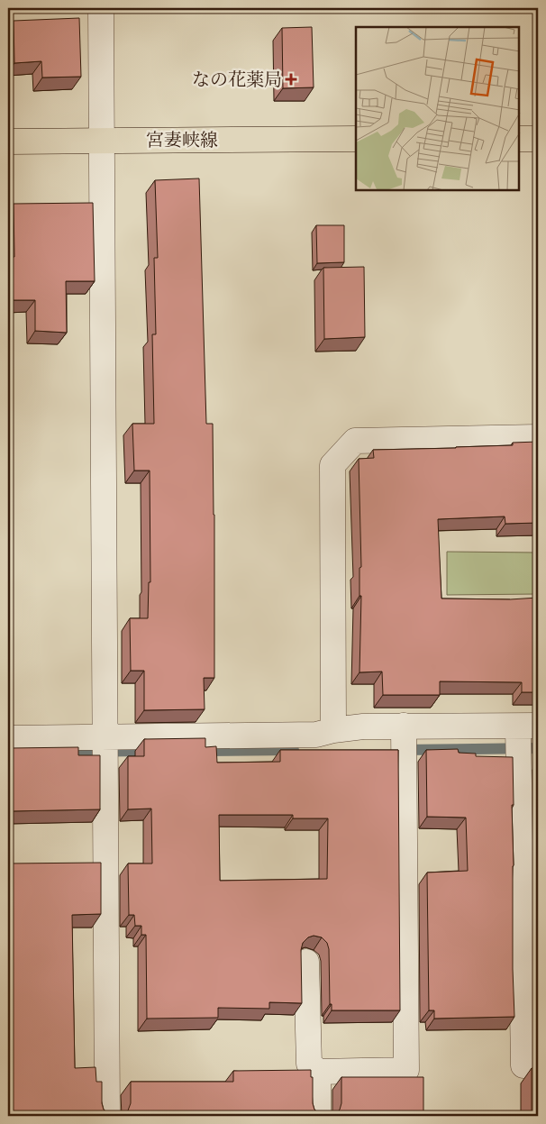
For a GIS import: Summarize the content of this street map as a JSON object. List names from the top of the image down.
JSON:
{
  "streets": {
    "main road": ["宮妻峡線"]
  },
  "places": {
    "health": ["なの花薬局"]
  }
}
